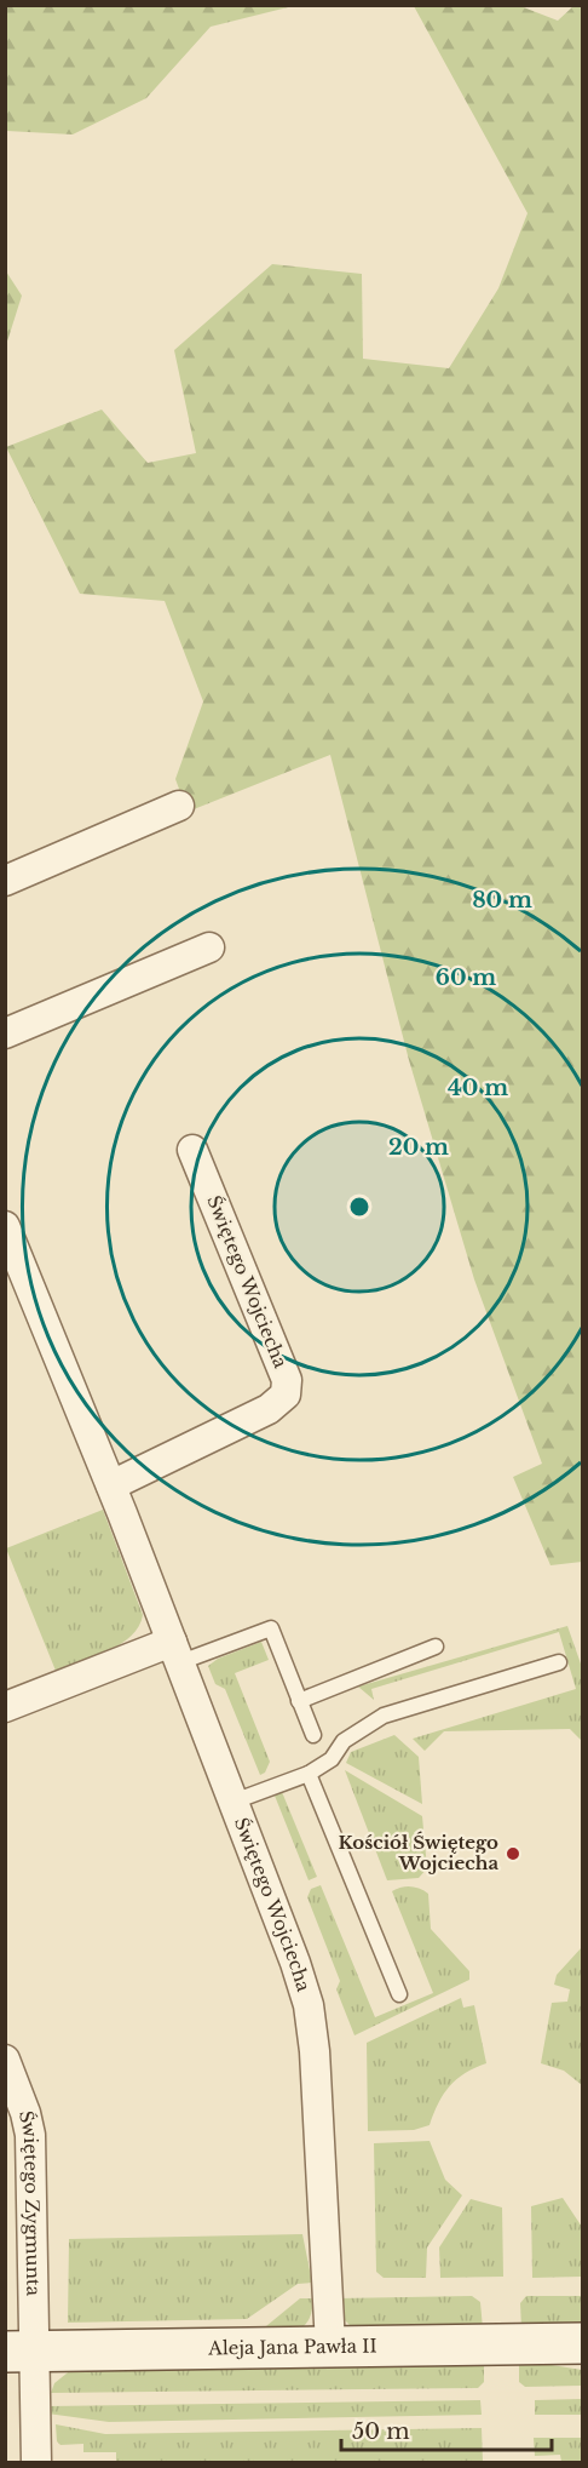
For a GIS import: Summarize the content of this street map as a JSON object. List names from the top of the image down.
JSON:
{
  "streets": {
    "street": ["Świętego Wojciecha", "Świętego Zygmunta", "Aleja Jana Pawła II"]
  },
  "crossings": [
    ["Świętego Wojciecha", "Aleja Jana Pawła II"],
    ["Świętego Zygmunta", "Aleja Jana Pawła II"]
  ],
  "places": ["Kościół Świętego Wojciecha"],
  "scale_bar": "50 m",
  "rings": [
    "80 m",
    "60 m",
    "40 m",
    "20 m"
  ]
}
